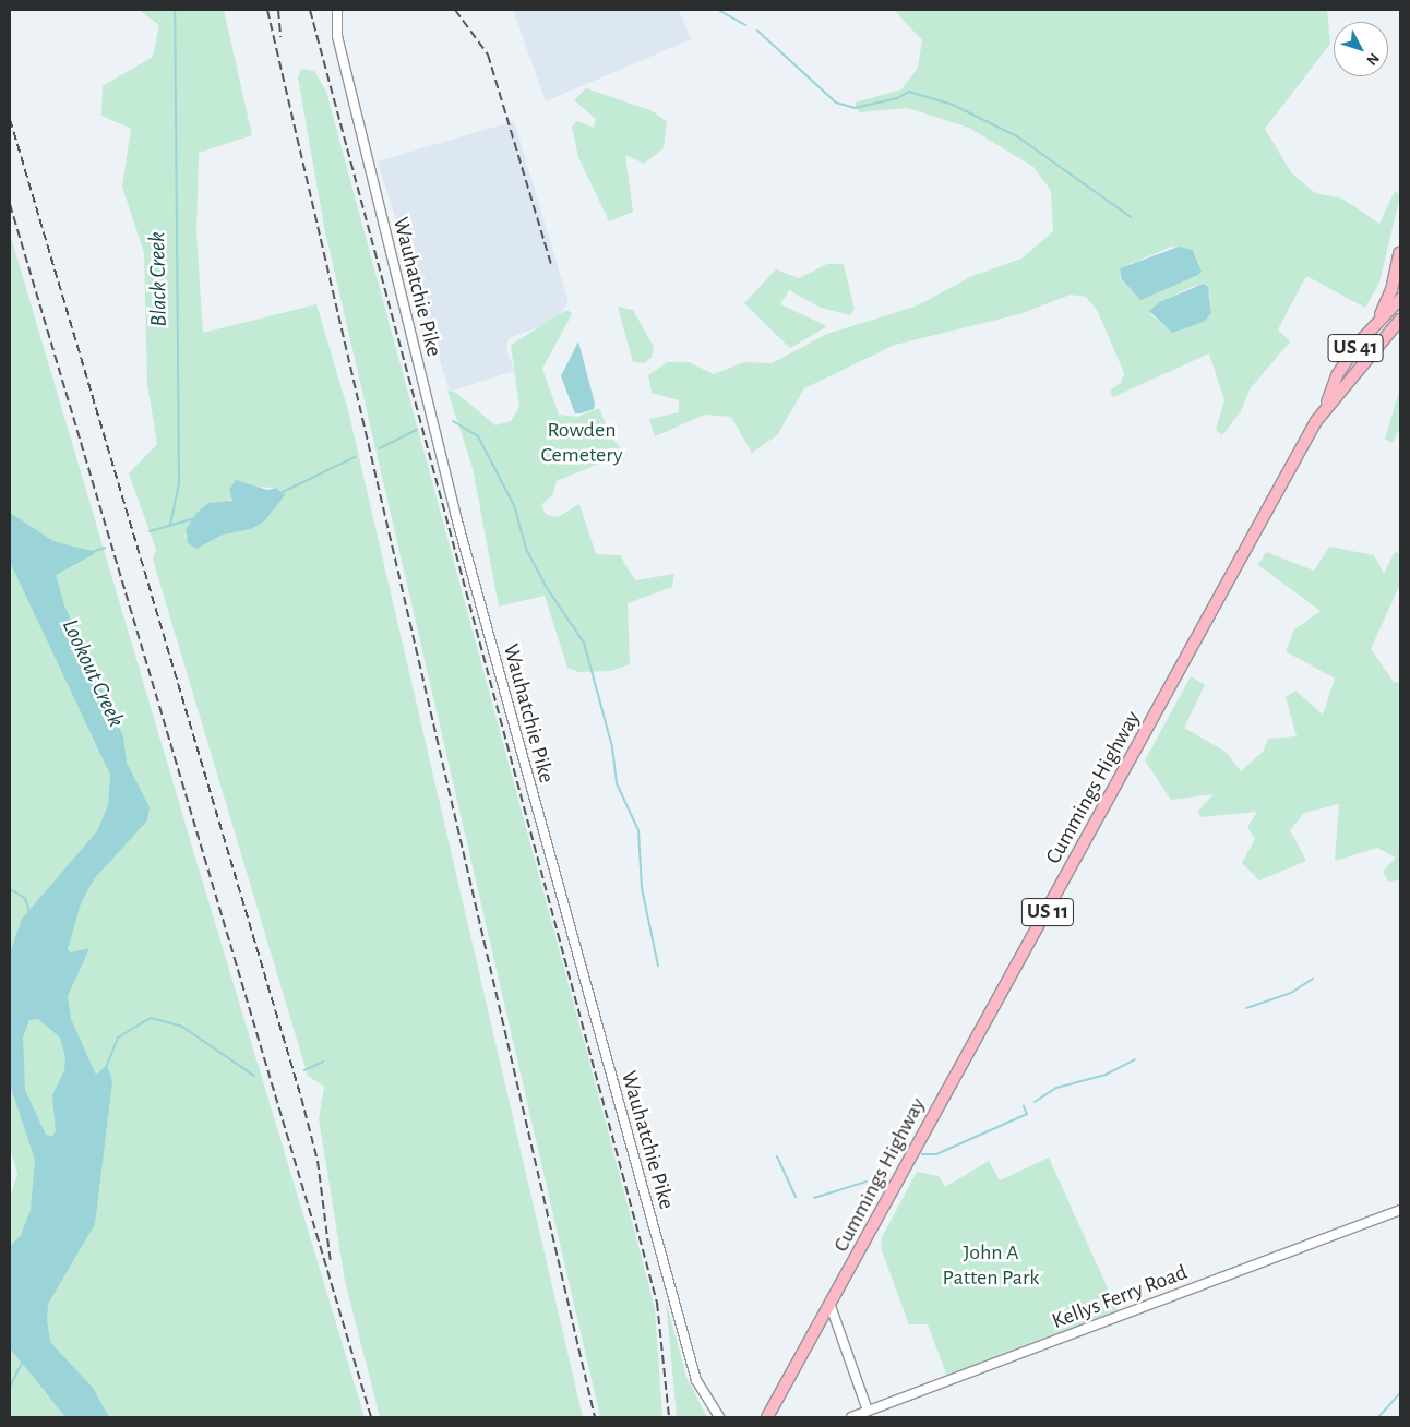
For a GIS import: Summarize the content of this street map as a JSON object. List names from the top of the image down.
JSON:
{
  "streets": {
    "main road": ["US 41", "Cummings Highway", "US 11"],
    "street": ["Wauhatchie Pike", "Kellys Ferry Road"]
  },
  "water": ["Black Creek", "Lookout Creek"],
  "parks": ["Rowden Cemetery", "John A Patten Park"],
  "north": "bottom right"
}
